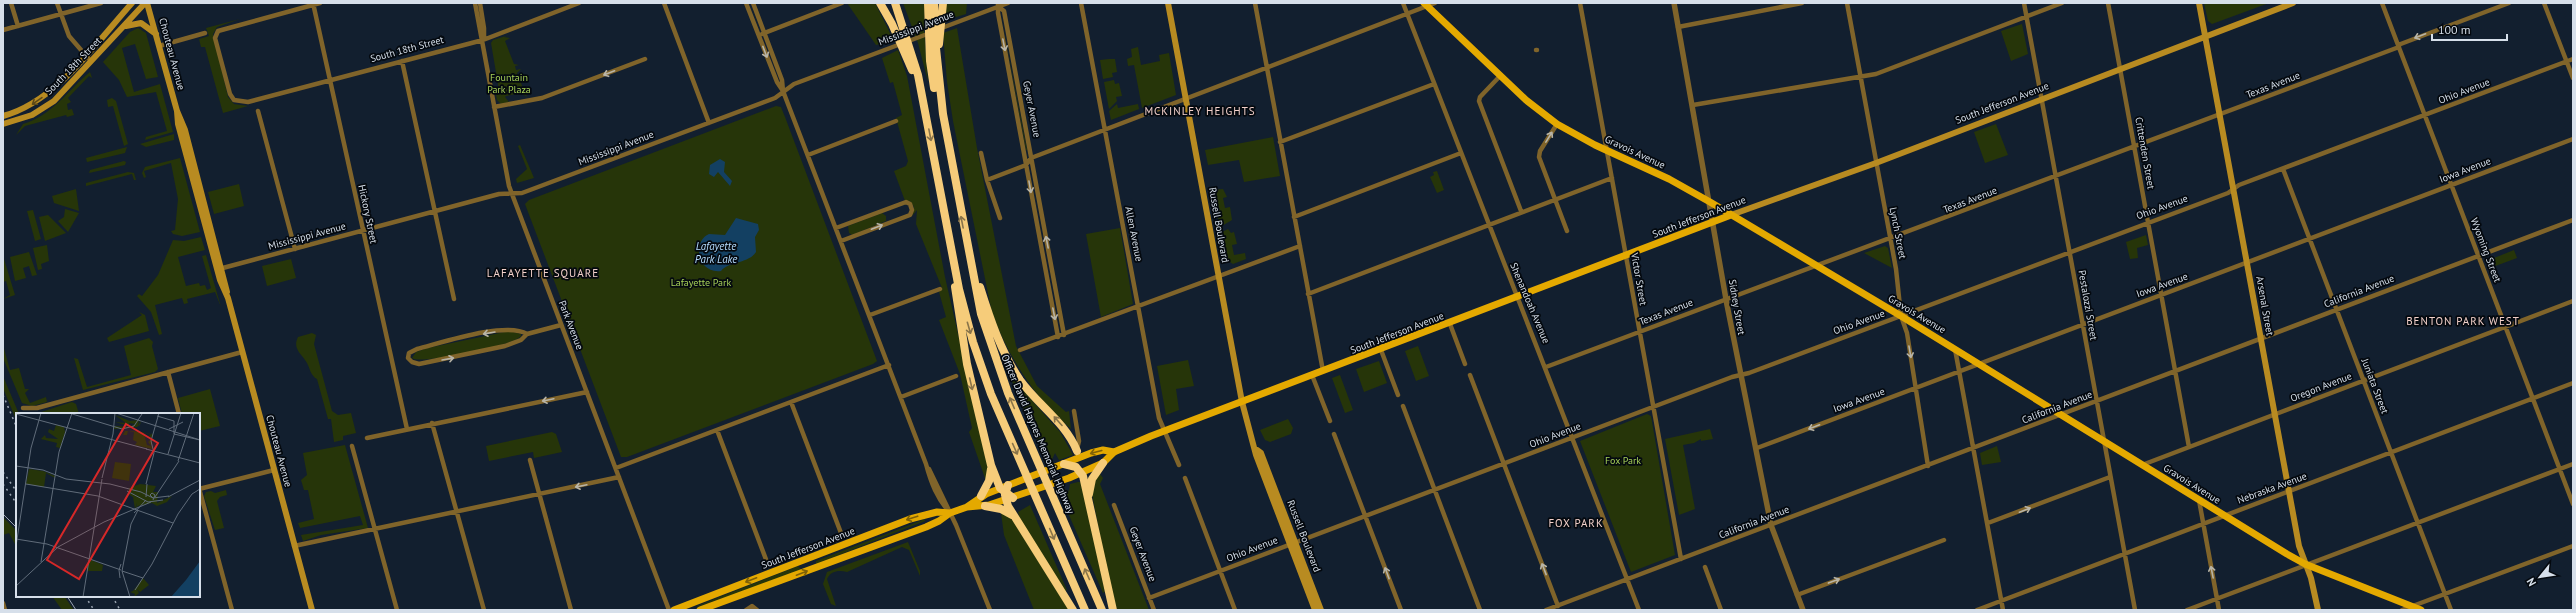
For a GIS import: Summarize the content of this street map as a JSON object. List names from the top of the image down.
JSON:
{
  "streets": {
    "highway": ["Officer David Haynes Memorial Highway"],
    "main road": [
      "South 18th Street",
      "Chouteau Avenue",
      "South Jefferson Avenue",
      "Gravois Avenue",
      "Russell Boulevard",
      "Arsenal Street"
    ],
    "street": [
      "Mississippi Avenue",
      "Texas Avenue",
      "Ohio Avenue",
      "Geyer Avenue",
      "Crittenden Street",
      "Iowa Avenue",
      "Hickory Street",
      "Lynch Street",
      "Allen Avenue",
      "Wyoming Street",
      "Victor Street",
      "California Avenue",
      "Shenandoah Avenue",
      "Pestalozzi Street",
      "Sidney Street",
      "Park Avenue",
      "Juniata Street",
      "Oregon Avenue",
      "Nebraska Avenue"
    ]
  },
  "crossings": [
    ["Mississippi Avenue", "Chouteau Avenue"],
    ["Mississippi Avenue", "Geyer Avenue"],
    ["Mississippi Avenue", "Hickory Street"],
    ["Mississippi Avenue", "Park Avenue"],
    ["South 18th Street", "Chouteau Avenue"],
    ["South 18th Street", "Hickory Street"],
    ["South 18th Street", "Park Avenue"],
    ["Texas Avenue", "Gravois Avenue"],
    ["Texas Avenue", "Crittenden Street"],
    ["Texas Avenue", "Lynch Street"],
    ["Texas Avenue", "Wyoming Street"],
    ["Texas Avenue", "Victor Street"],
    ["Texas Avenue", "Shenandoah Avenue"],
    ["Texas Avenue", "Pestalozzi Street"],
    ["Texas Avenue", "Arsenal Street"],
    ["Texas Avenue", "Sidney Street"],
    ["Ohio Avenue", "Geyer Avenue"],
    ["Ohio Avenue", "Gravois Avenue"],
    ["Ohio Avenue", "Crittenden Street"],
    ["Ohio Avenue", "Russell Boulevard"],
    ["Ohio Avenue", "Lynch Street"],
    ["Ohio Avenue", "Wyoming Street"],
    ["Ohio Avenue", "Victor Street"],
    ["Ohio Avenue", "Shenandoah Avenue"],
    ["Ohio Avenue", "Pestalozzi Street"],
    ["Ohio Avenue", "Arsenal Street"],
    ["Ohio Avenue", "Sidney Street"],
    ["Ohio Avenue", "Juniata Street"],
    ["South Jefferson Avenue", "Gravois Avenue"],
    ["South Jefferson Avenue", "Crittenden Street"],
    ["South Jefferson Avenue", "Russell Boulevard"],
    ["South Jefferson Avenue", "Lynch Street"],
    ["South Jefferson Avenue", "Allen Avenue"],
    ["South Jefferson Avenue", "Victor Street"],
    ["South Jefferson Avenue", "Shenandoah Avenue"],
    ["South Jefferson Avenue", "Pestalozzi Street"],
    ["South Jefferson Avenue", "Arsenal Street"],
    ["South Jefferson Avenue", "Sidney Street"],
    ["Gravois Avenue", "Iowa Avenue"],
    ["Gravois Avenue", "Lynch Street"],
    ["Gravois Avenue", "Victor Street"],
    ["Gravois Avenue", "California Avenue"],
    ["Gravois Avenue", "Pestalozzi Street"],
    ["Gravois Avenue", "Arsenal Street"],
    ["Gravois Avenue", "Sidney Street"],
    ["Gravois Avenue", "Oregon Avenue"],
    ["Gravois Avenue", "Nebraska Avenue"],
    ["Crittenden Street", "Iowa Avenue"],
    ["Crittenden Street", "California Avenue"],
    ["Crittenden Street", "Oregon Avenue"],
    ["Iowa Avenue", "Lynch Street"],
    ["Iowa Avenue", "Wyoming Street"],
    ["Iowa Avenue", "Pestalozzi Street"],
    ["Iowa Avenue", "Arsenal Street"],
    ["Iowa Avenue", "Sidney Street"],
    ["Iowa Avenue", "Juniata Street"],
    ["Lynch Street", "California Avenue"],
    ["Wyoming Street", "California Avenue"],
    ["Wyoming Street", "Oregon Avenue"],
    ["Wyoming Street", "Nebraska Avenue"],
    ["Victor Street", "California Avenue"],
    ["California Avenue", "Shenandoah Avenue"],
    ["California Avenue", "Pestalozzi Street"],
    ["California Avenue", "Arsenal Street"],
    ["California Avenue", "Sidney Street"],
    ["California Avenue", "Juniata Street"],
    ["Pestalozzi Street", "Nebraska Avenue"],
    ["Arsenal Street", "Oregon Avenue"],
    ["Arsenal Street", "Nebraska Avenue"],
    ["Juniata Street", "Oregon Avenue"],
    ["Juniata Street", "Nebraska Avenue"]
  ],
  "districts": [
    "MCKINLEY HEIGHTS",
    "LAFAYETTE SQUARE",
    "BENTON PARK WEST",
    "FOX PARK"
  ],
  "water": ["Lafayette Park Lake"],
  "parks": ["Fountain Park Plaza", "Lafayette Park", "Fox Park"],
  "scale_bar": "100 m",
  "north": "bottom left"
}
